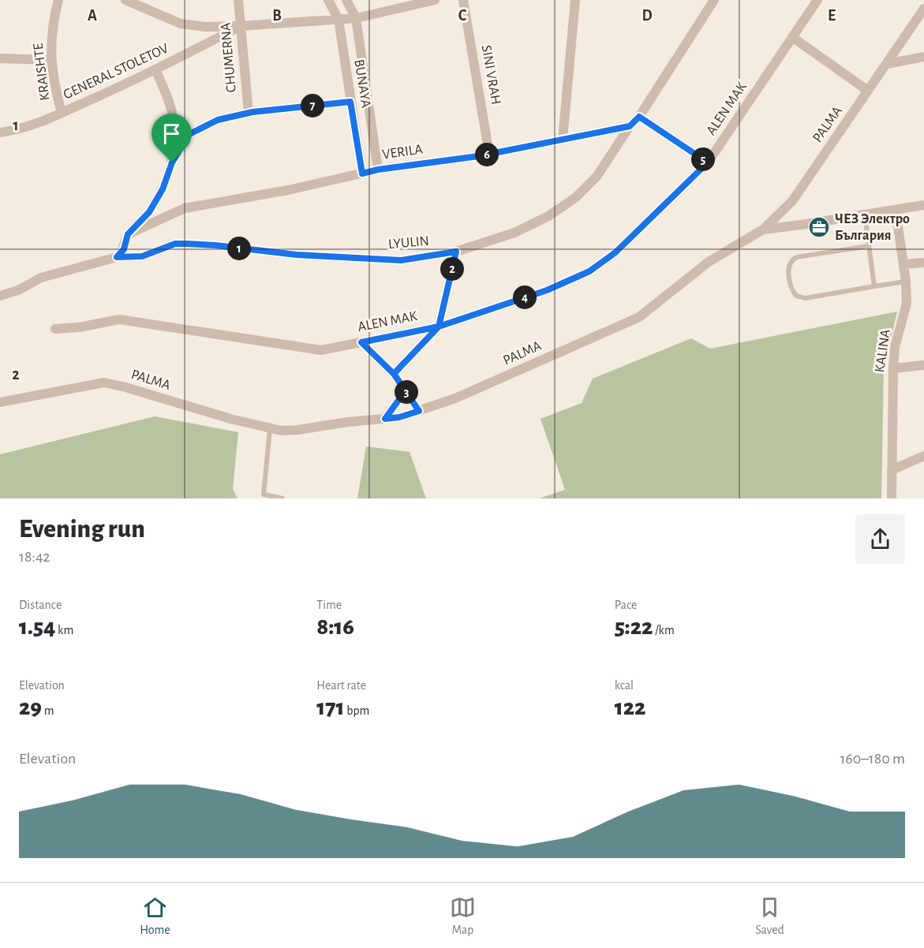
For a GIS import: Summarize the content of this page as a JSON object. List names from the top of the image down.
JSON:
{
  "streets": {
    "street": [
      "CHUMERNA",
      "KRAISHTE",
      "GENERAL STOLETOV",
      "SINI VRAH",
      "BUNAYA",
      "ALEN MAK",
      "PALMA",
      "VERILA",
      "LYULIN",
      "KALINA"
    ]
  },
  "crossings": [
    ["CHUMERNA", "GENERAL STOLETOV"],
    ["KRAISHTE", "GENERAL STOLETOV"],
    ["SINI VRAH", "VERILA"],
    ["BUNAYA", "VERILA"],
    ["VERILA", "LYULIN"]
  ],
  "places": {
    "office": ["ЧЕЗ Электро България"]
  },
  "page": {
    "pins": [
      "7",
      "6",
      "5",
      "1",
      "2",
      "4",
      "3"
    ],
    "heading": ["Evening run", "18:42"],
    "stats": [
      ["Distance", "1.54 km"],
      ["Time", "8:16"],
      ["Pace", "5:22 /km"],
      ["Elevation", "29 m"],
      ["Heart rate", "171 bpm"],
      ["kcal", "122"]
    ],
    "chart": ["Elevation", "160–180 m"],
    "tabs": ["Home", "Map", "Saved"]
  },
  "grid": {
    "columns": [
      "A",
      "B",
      "C",
      "D",
      "E"
    ],
    "rows": ["1", "2"]
  }
}
